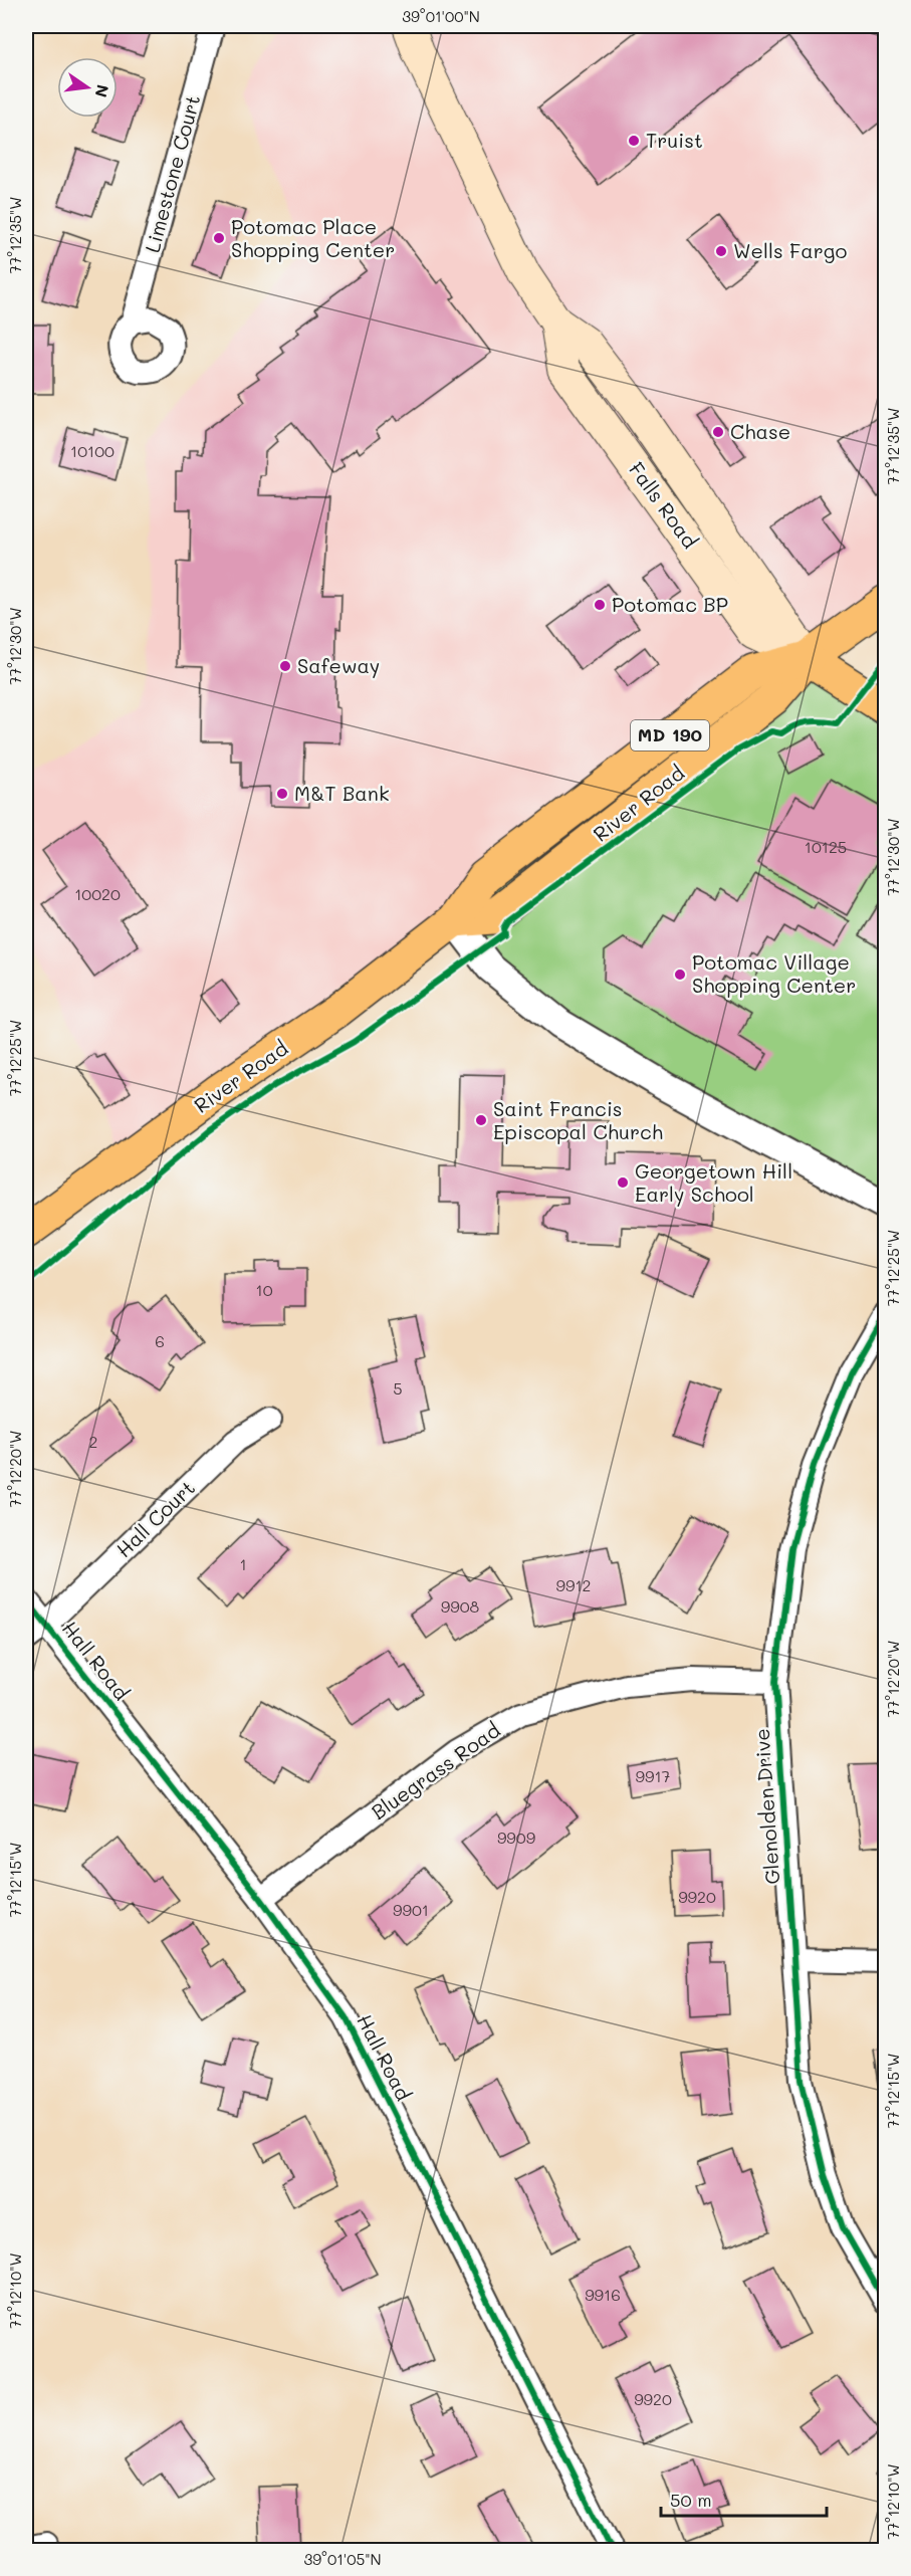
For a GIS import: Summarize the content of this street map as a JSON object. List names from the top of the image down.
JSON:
{
  "streets": {
    "main road": ["Falls Road", "MD 190", "River Road"],
    "street": [
      "Limestone Court",
      "Hall Court",
      "Hall Road",
      "Bluegrass Road",
      "Glenolden Drive"
    ]
  },
  "crossings": [
    ["Falls Road", "River Road"],
    ["Hall Court", "Hall Road"],
    ["Hall Road", "Bluegrass Road"],
    ["Bluegrass Road", "Glenolden Drive"]
  ],
  "places": [
    "Truist",
    "Potomac Place Shopping Center",
    "Wells Fargo",
    "Chase",
    "Potomac BP",
    "Safeway",
    "M&T Bank",
    "Potomac Village Shopping Center",
    "Saint Francis Episcopal Church",
    "Georgetown Hill Early School"
  ],
  "house_numbers": [
    "10100",
    "10125",
    "10020",
    "10",
    "6",
    "5",
    "2",
    "1",
    "9912",
    "9908",
    "9917",
    "9909",
    "9920",
    "9901",
    "9916",
    "9920"
  ],
  "scale_bar": "50 m",
  "north": "right",
  "coordinates": [
    "39°01'00\"N",
    "77°12'35\"W",
    "77°12'30\"W",
    "77°12'25\"W",
    "77°12'20\"W",
    "77°12'15\"W",
    "77°12'10\"W",
    "39°01'05\"N"
  ]
}
